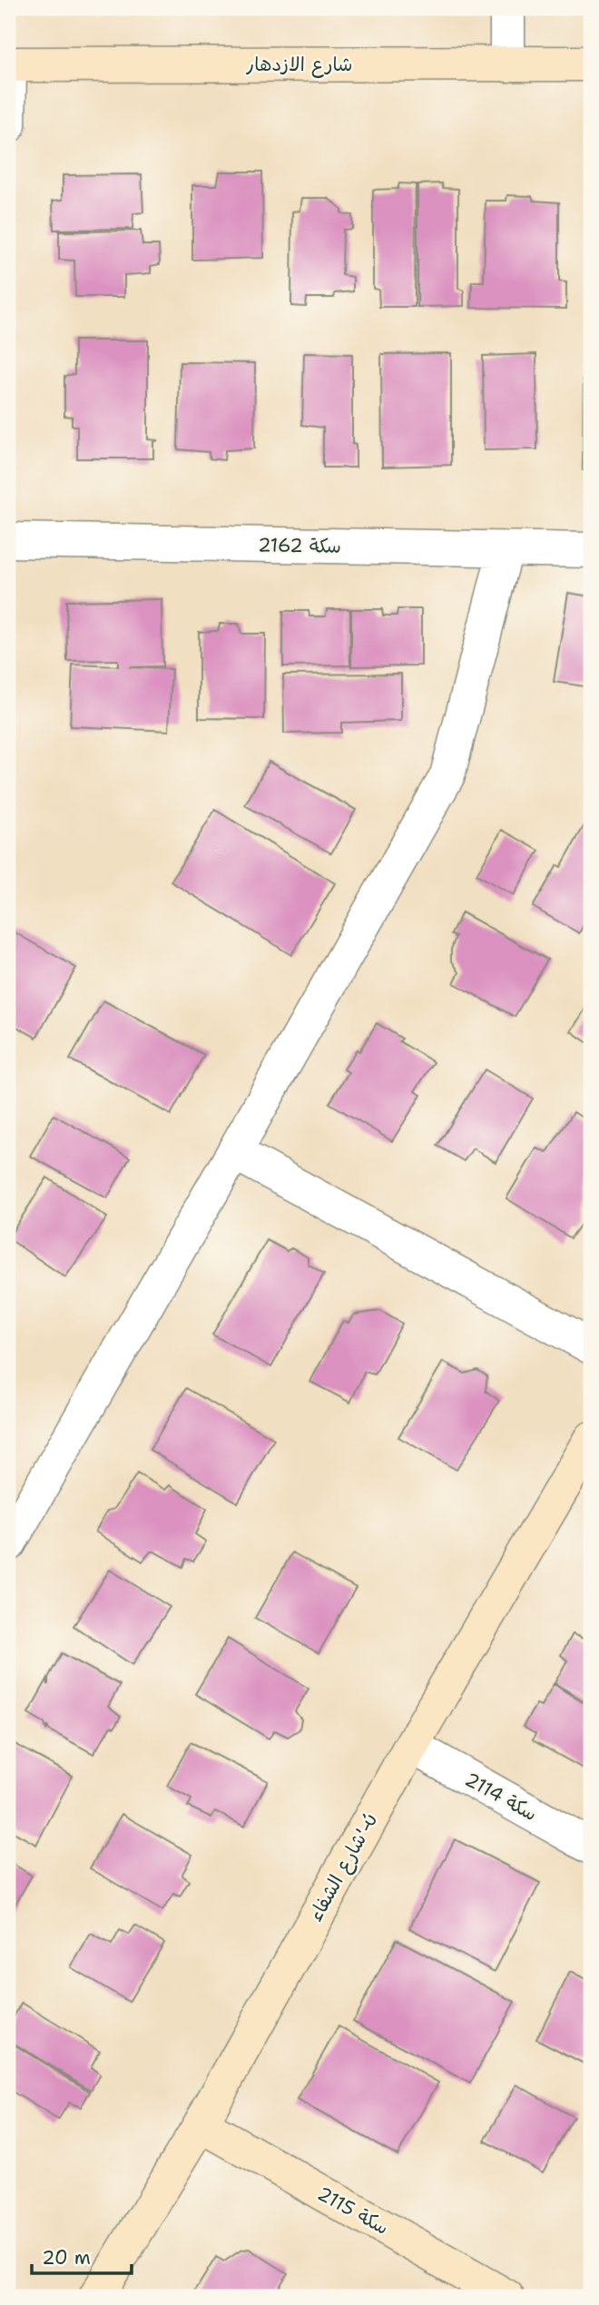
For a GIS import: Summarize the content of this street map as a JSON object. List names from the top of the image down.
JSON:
{
  "streets": {
    "street": [
      "شارع الازدهار",
      "سكة 2162",
      "سكة 2114",
      "شارع الشفاء'-ú",
      "سكة 2115"
    ]
  },
  "crossings": [
    ["سكة 2114", "شارع الشفاء'-ú"],
    ["شارع الشفاء'-ú", "سكة 2115"]
  ],
  "scale_bar": "20 m"
}
